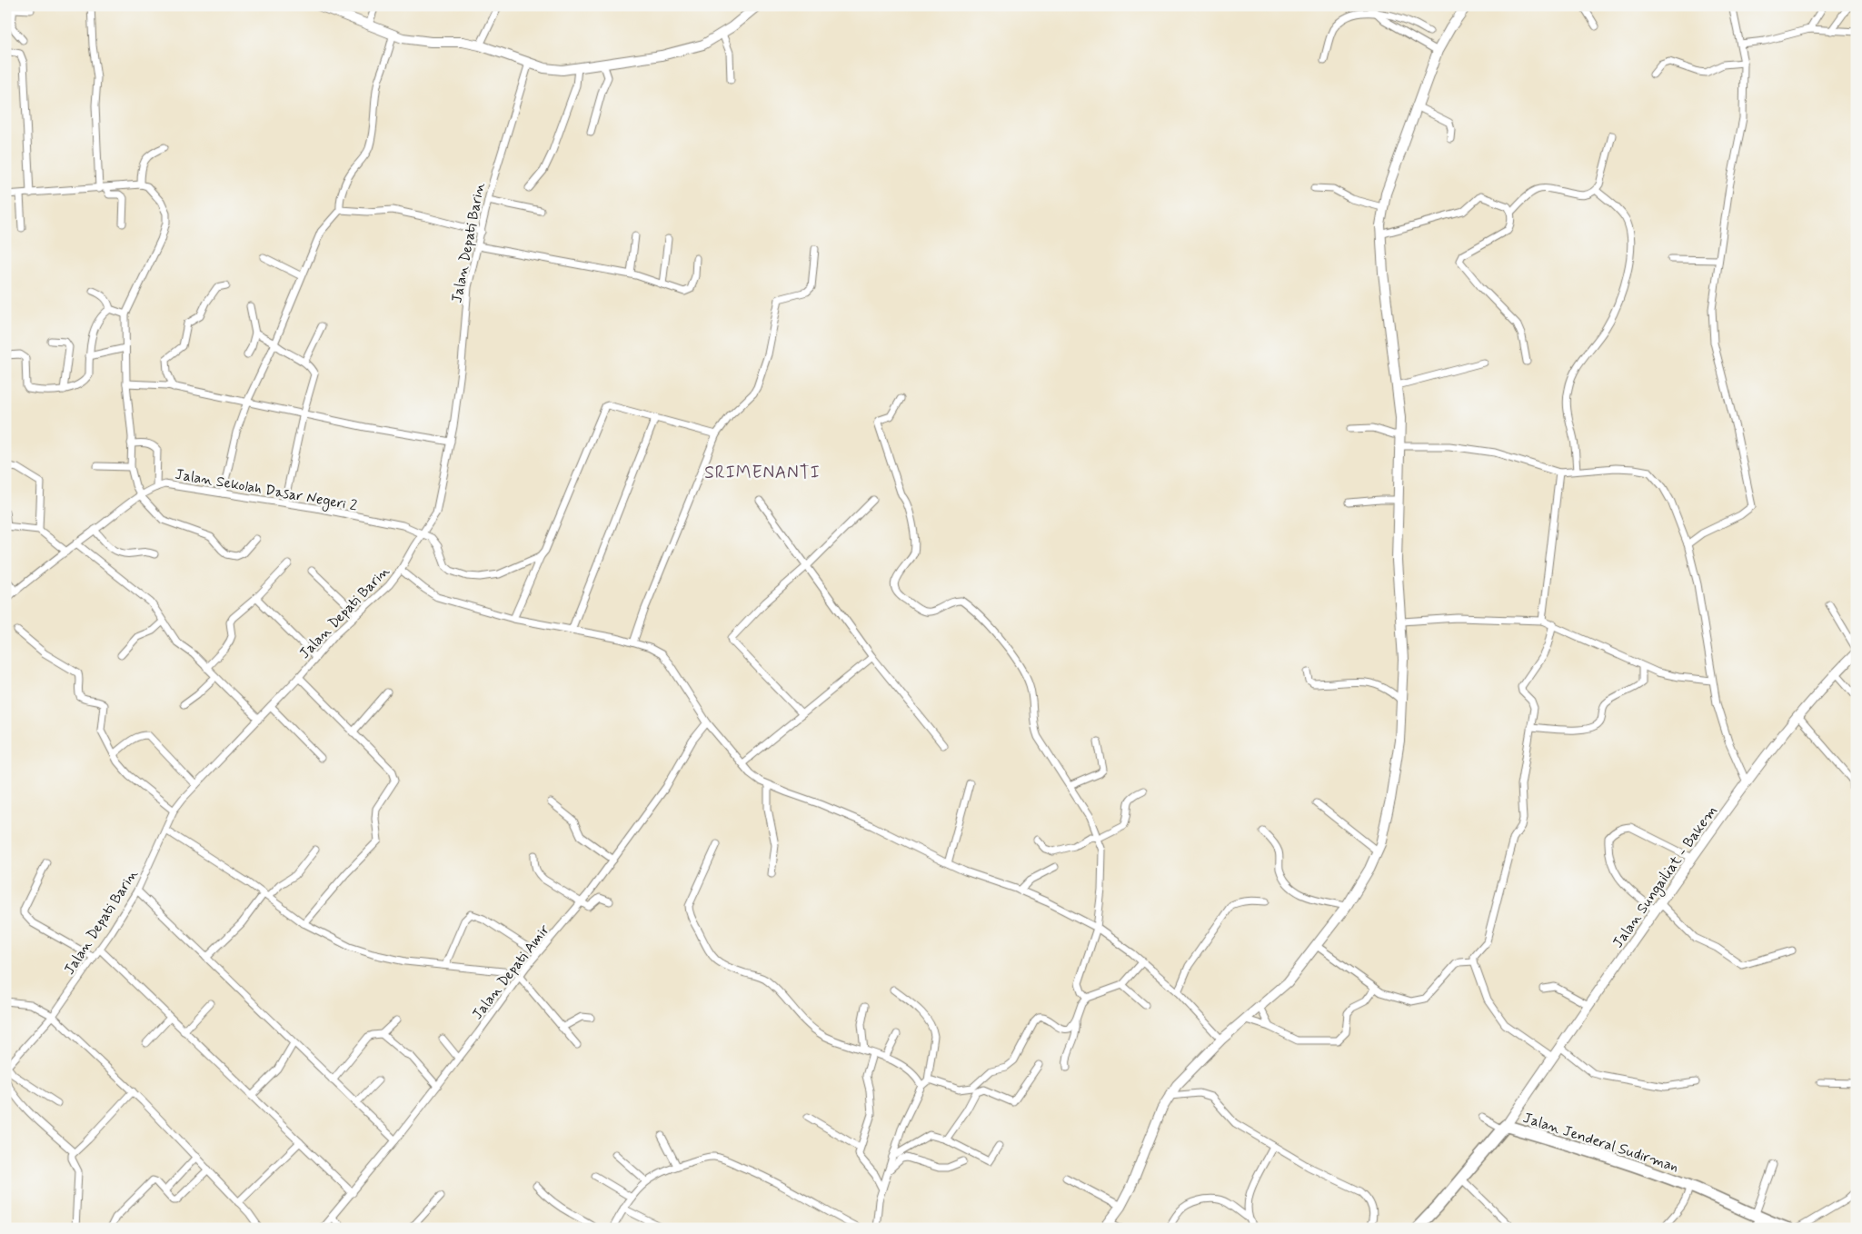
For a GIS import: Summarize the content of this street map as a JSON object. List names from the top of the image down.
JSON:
{
  "streets": {
    "highway": ["Jalan Jenderal Sudirman"],
    "main road": ["Jalan Sungailiat - Bakem"],
    "street": ["Jalan Depati Barin", "Jalan Sekolah Dasar Negeri 2", "Jalan Depati Amir"]
  },
  "crossings": [
    ["Jalan Depati Barin", "Jalan Sekolah Dasar Negeri 2"],
    ["Jalan Sungailiat - Bakem", "Jalan Jenderal Sudirman"]
  ],
  "districts": ["SRIMENANTI"]
}
